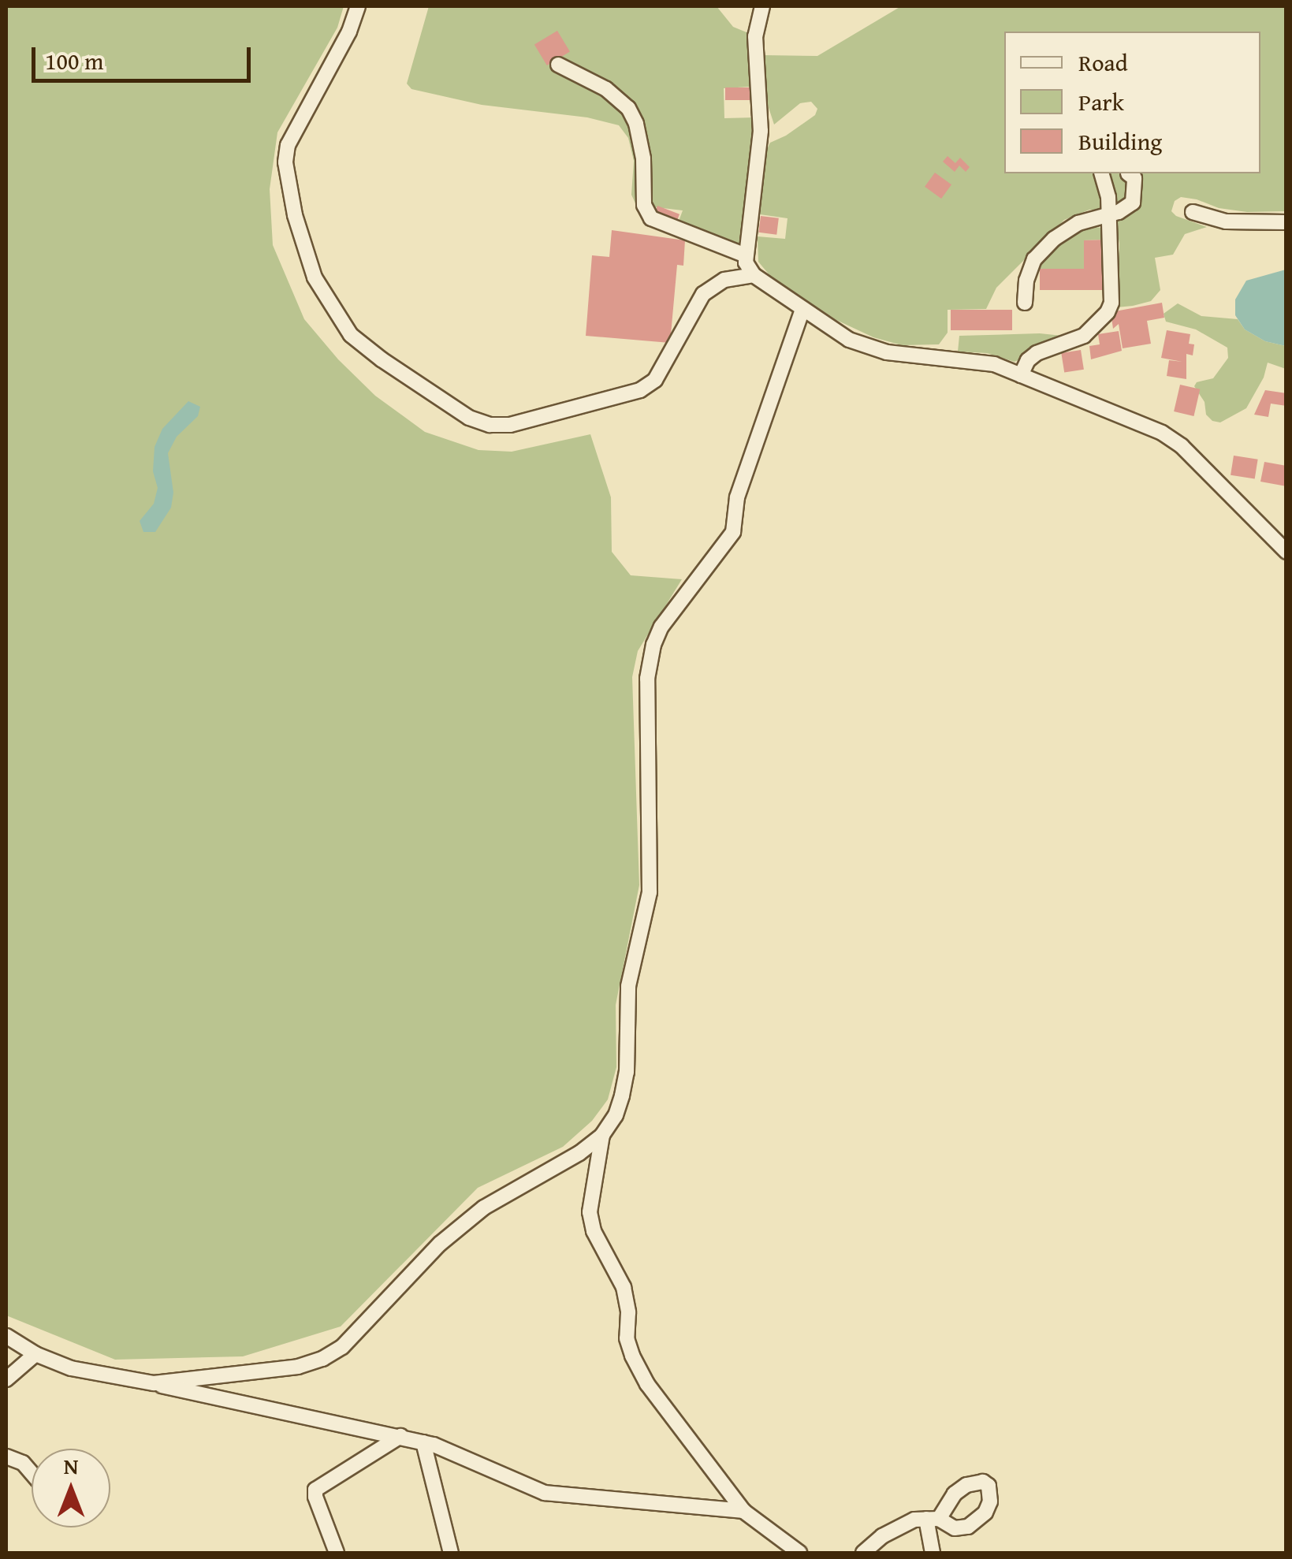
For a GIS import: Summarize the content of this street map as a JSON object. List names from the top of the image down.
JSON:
{
  "legend": ["Road", "Park", "Building"],
  "scale_bar": "100 m",
  "north": "top"
}
